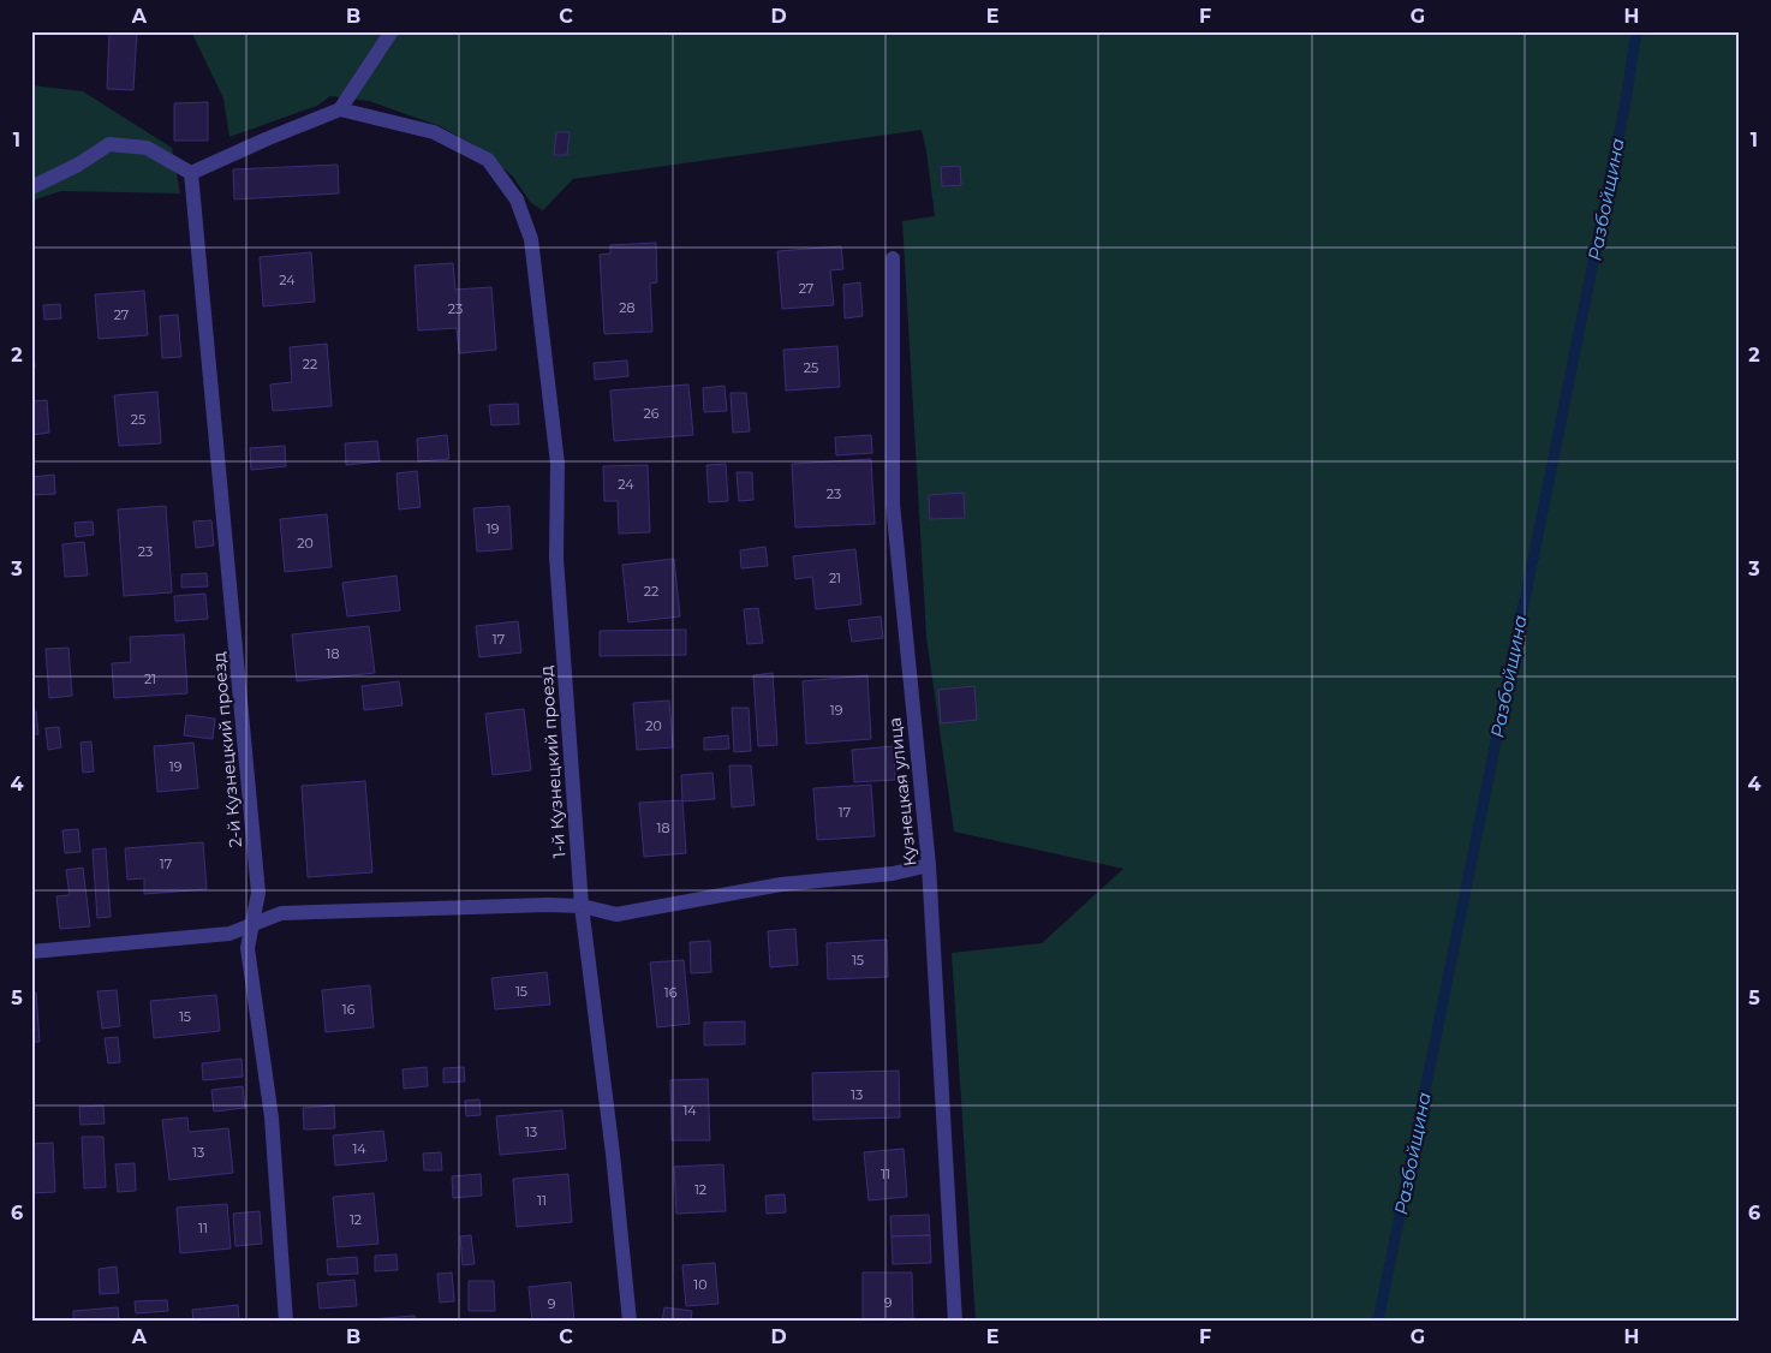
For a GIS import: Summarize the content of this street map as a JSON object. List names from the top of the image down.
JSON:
{
  "streets": {
    "street": ["2-й Кузнецкий проезд", "1-й Кузнецкий проезд", "Кузнецкая улица"]
  },
  "water": ["Разбойщина"],
  "house_numbers": [
    "24",
    "27",
    "28",
    "23",
    "27",
    "22",
    "25",
    "26",
    "25",
    "24",
    "23",
    "19",
    "20",
    "23",
    "21",
    "22",
    "17",
    "18",
    "21",
    "19",
    "20",
    "19",
    "17",
    "18",
    "17",
    "15",
    "15",
    "16",
    "16",
    "15",
    "13",
    "14",
    "13",
    "14",
    "13",
    "11",
    "12",
    "11",
    "12",
    "11",
    "10",
    "9",
    "9"
  ],
  "grid": {
    "columns": [
      "A",
      "B",
      "C",
      "D",
      "E",
      "F",
      "G",
      "H"
    ],
    "rows": [
      "1",
      "2",
      "3",
      "4",
      "5",
      "6"
    ]
  }
}
